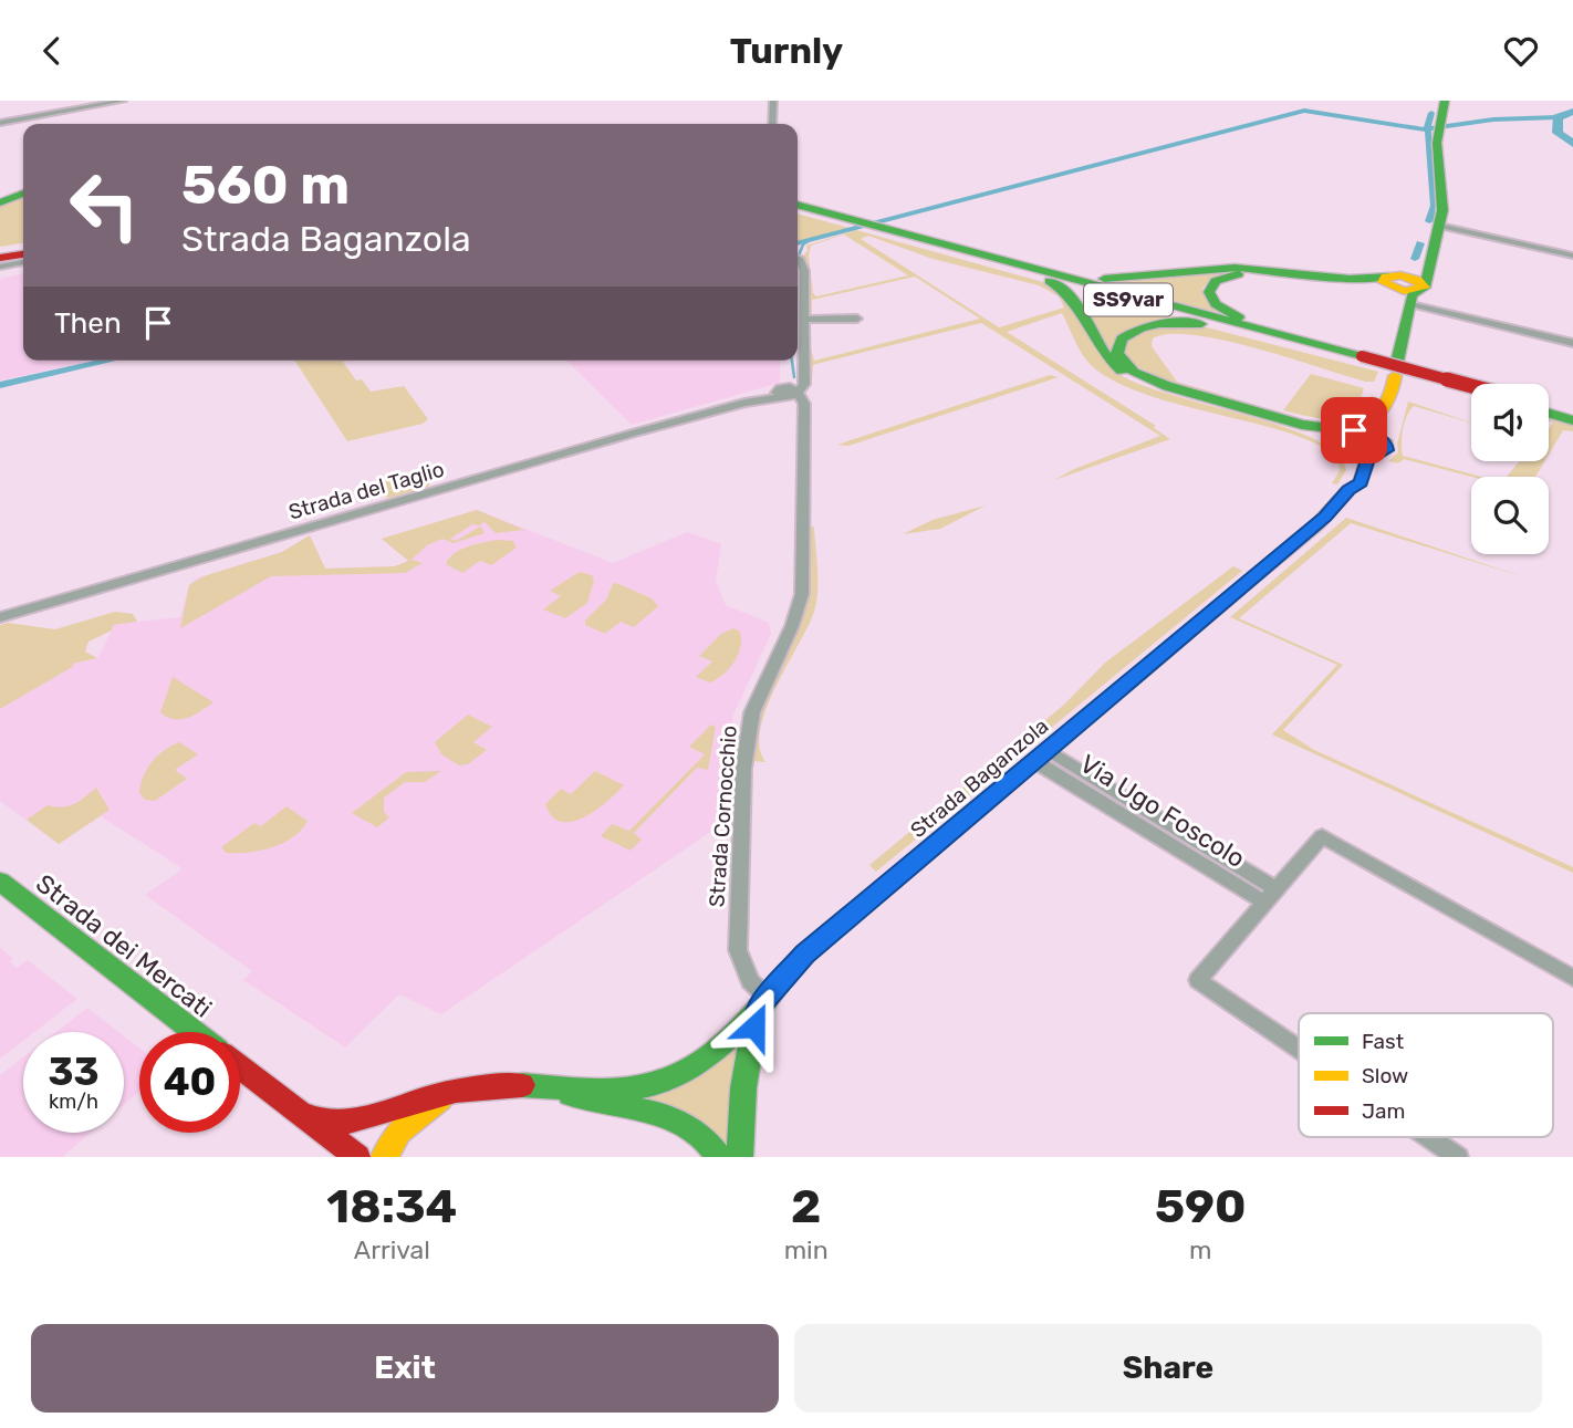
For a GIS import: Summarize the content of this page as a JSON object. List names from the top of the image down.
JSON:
{
  "streets": {
    "main road": ["SS9var", "Strada Baganzola", "Strada dei Mercati"],
    "street": ["Strada del Taglio", "Via Ugo Foscolo", "Strada Cornocchio"]
  },
  "crossings": [
    ["Strada del Taglio", "Strada Cornocchio"],
    ["Strada Baganzola", "Via Ugo Foscolo"],
    ["Strada Baganzola", "Strada Cornocchio"]
  ],
  "legend": ["Fast", "Slow", "Jam"],
  "page": {
    "header": "Turnly",
    "turn": ["560 m", "Strada Baganzola"],
    "then": "Then",
    "speed": "33 km/h",
    "limit": "40",
    "eta": [
      "18:34",
      "Arrival",
      "2",
      "min",
      "590",
      "m"
    ],
    "buttons": ["Exit", "Share"]
  }
}
